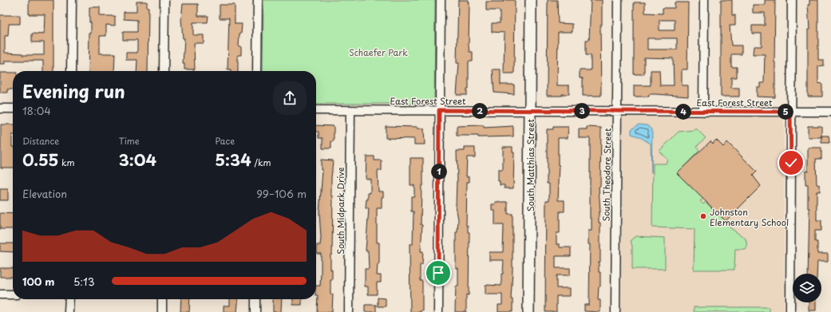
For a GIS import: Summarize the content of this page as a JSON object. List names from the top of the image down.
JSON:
{
  "streets": {
    "street": [
      "East Forest Street",
      "South Matthias Street",
      "South Theodore Street",
      "South Midpark Drive"
    ]
  },
  "crossings": [
    ["East Forest Street", "South Matthias Street"],
    ["East Forest Street", "South Theodore Street"],
    ["East Forest Street", "South Midpark Drive"]
  ],
  "parks": ["Schaefer Park"],
  "places": ["Johnston Elementary School"],
  "page": {
    "heading": ["Evening run", "18:04"],
    "pins": [
      "2",
      "3",
      "4",
      "5",
      "1"
    ],
    "stats": [
      ["Distance", "0.55 km"],
      ["Time", "3:04"],
      ["Pace", "5:34 /km"]
    ],
    "chart": ["Elevation", "99–106 m"],
    "list": [
      {
        "name": "100 m",
        "note": "5:13"
      }
    ]
  }
}
